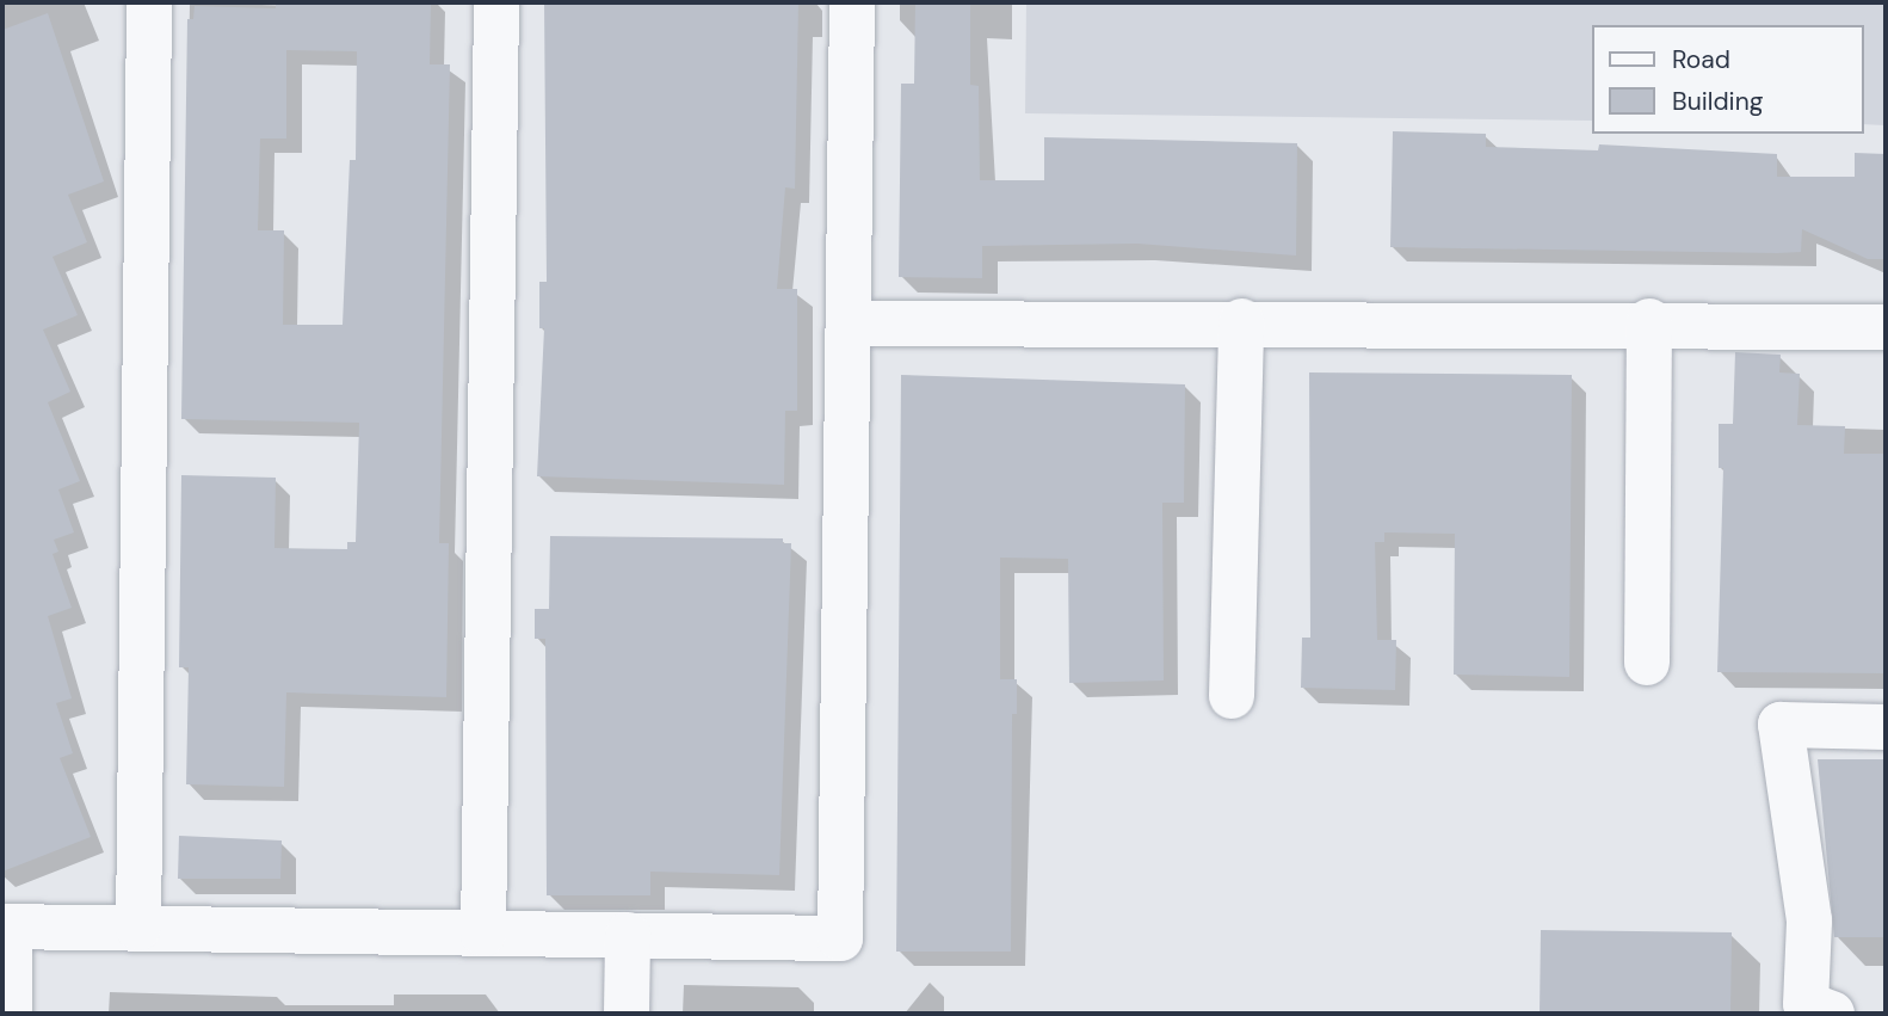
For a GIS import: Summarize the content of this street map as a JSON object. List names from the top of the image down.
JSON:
{
  "legend": ["Road", "Building"]
}
